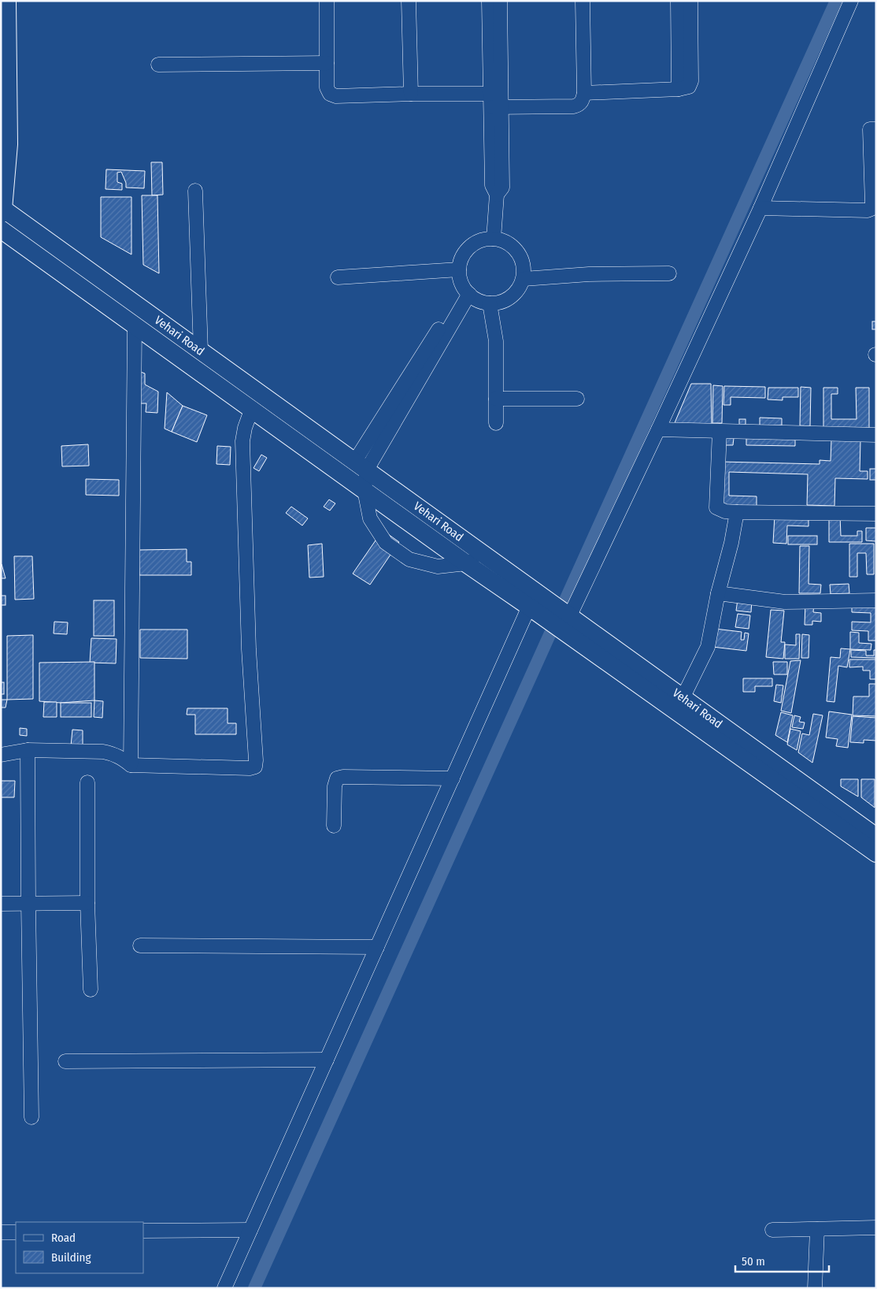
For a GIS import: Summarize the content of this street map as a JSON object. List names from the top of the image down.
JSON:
{
  "streets": {
    "main road": ["Vehari Road"]
  },
  "legend": ["Road", "Building"],
  "scale_bar": "50 m"
}
